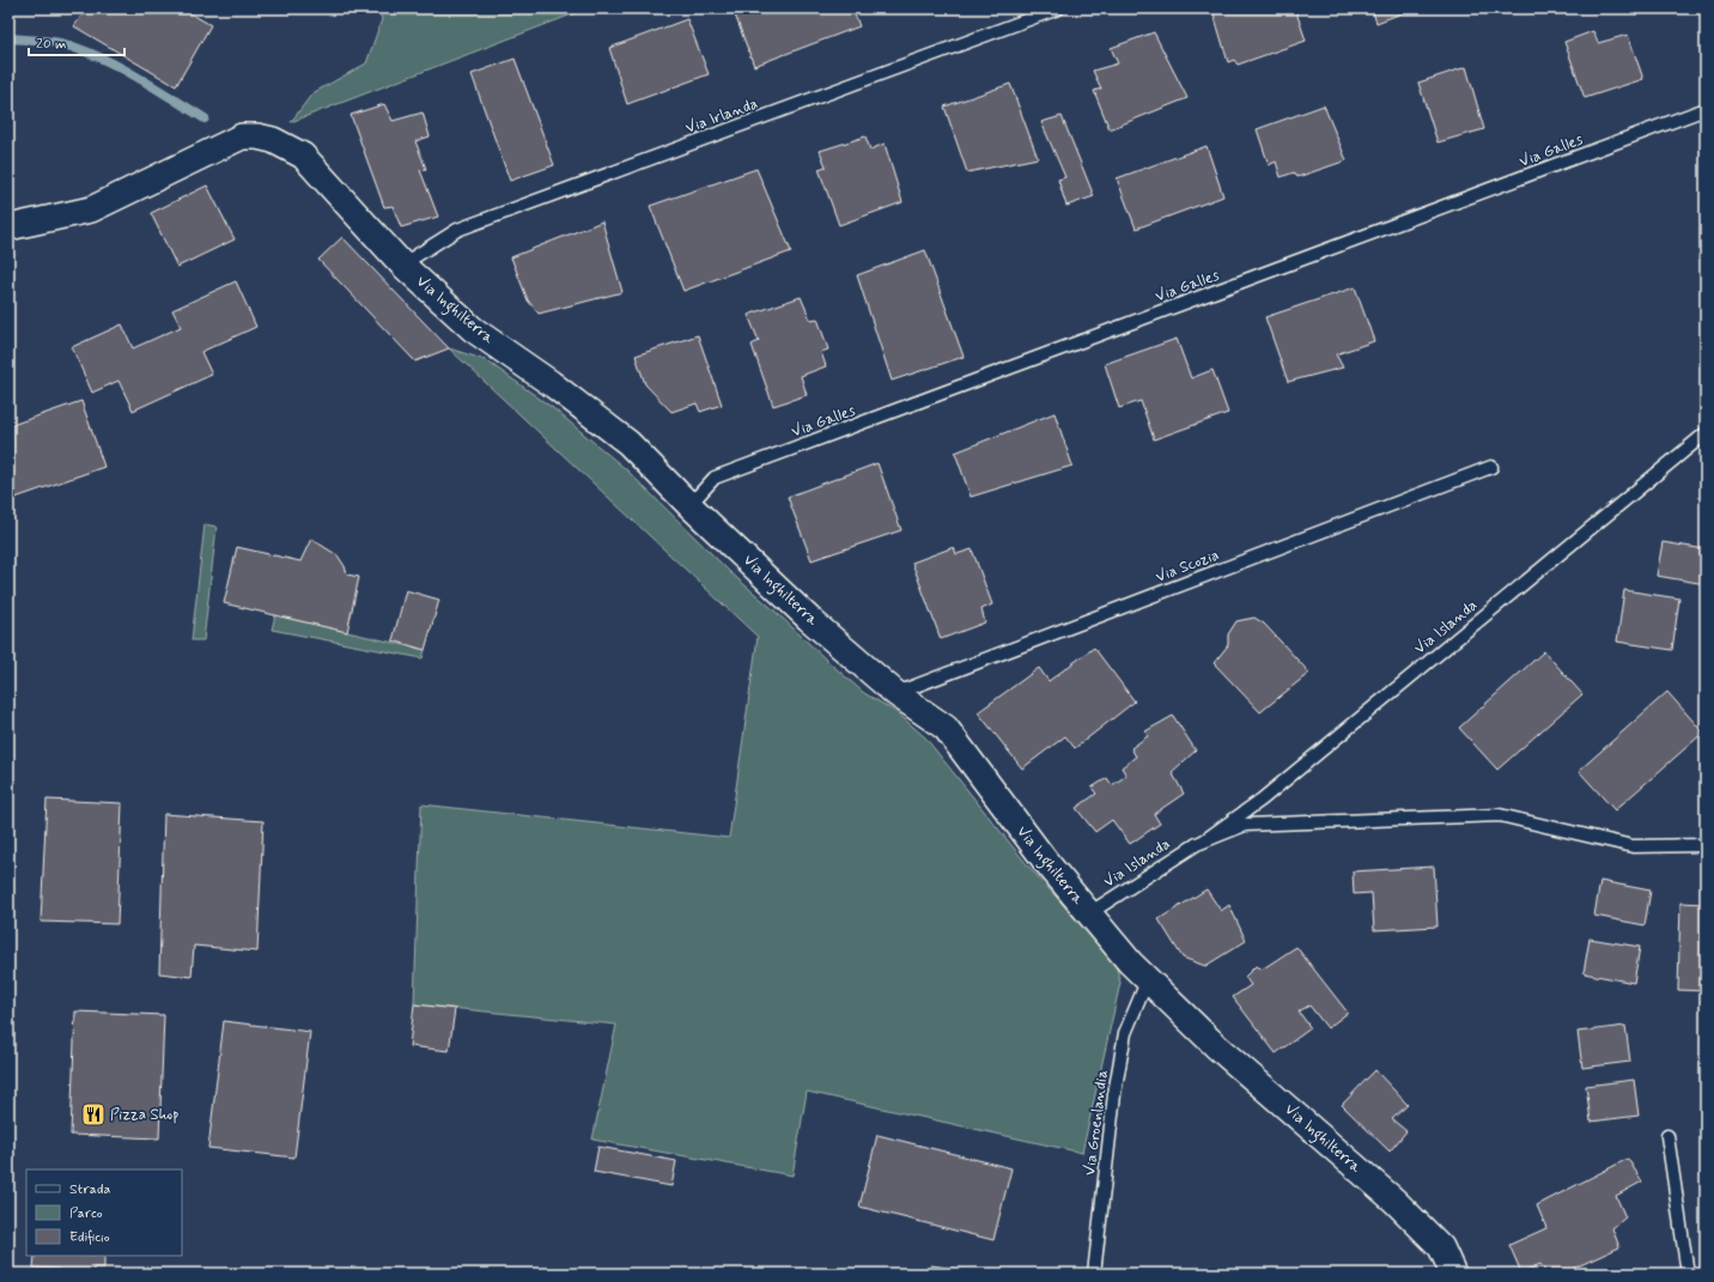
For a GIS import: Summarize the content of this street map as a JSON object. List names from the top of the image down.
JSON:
{
  "streets": {
    "street": ["Via Inghilterra"],
    "lane": [
      "Via Irlanda",
      "Via Galles",
      "Via Scozia",
      "Via Islanda",
      "Via Groenlandia"
    ]
  },
  "crossings": [
    ["Via Irlanda", "Via Inghilterra"],
    ["Via Galles", "Via Inghilterra"],
    ["Via Inghilterra", "Via Scozia"],
    ["Via Inghilterra", "Via Islanda"],
    ["Via Inghilterra", "Via Groenlandia"]
  ],
  "places": {
    "restaurant": ["Pizza Shop"]
  },
  "legend": ["Strada", "Parco", "Edificio"],
  "scale_bar": "20 m"
}
